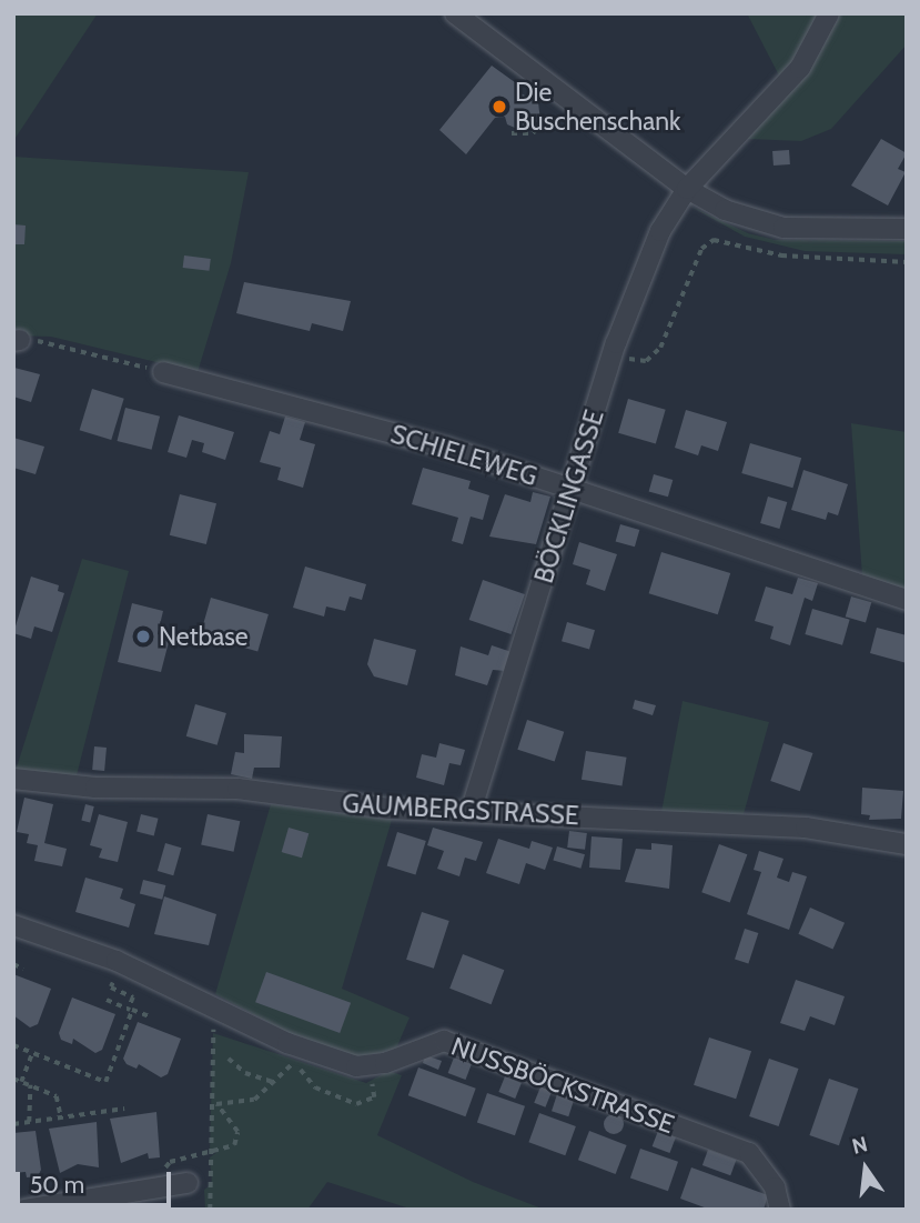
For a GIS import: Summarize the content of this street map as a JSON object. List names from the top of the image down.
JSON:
{
  "streets": {
    "street": [
      "SCHIELEWEG",
      "BÖCKLINGASSE",
      "GAUMBERGSTRASSE",
      "NUSSBÖCKSTRASSE"
    ]
  },
  "crossings": [
    ["SCHIELEWEG", "BÖCKLINGASSE"],
    ["BÖCKLINGASSE", "GAUMBERGSTRASSE"]
  ],
  "places": ["Die Buschenschank", "Netbase"],
  "scale_bar": "50 m",
  "north": "top"
}
